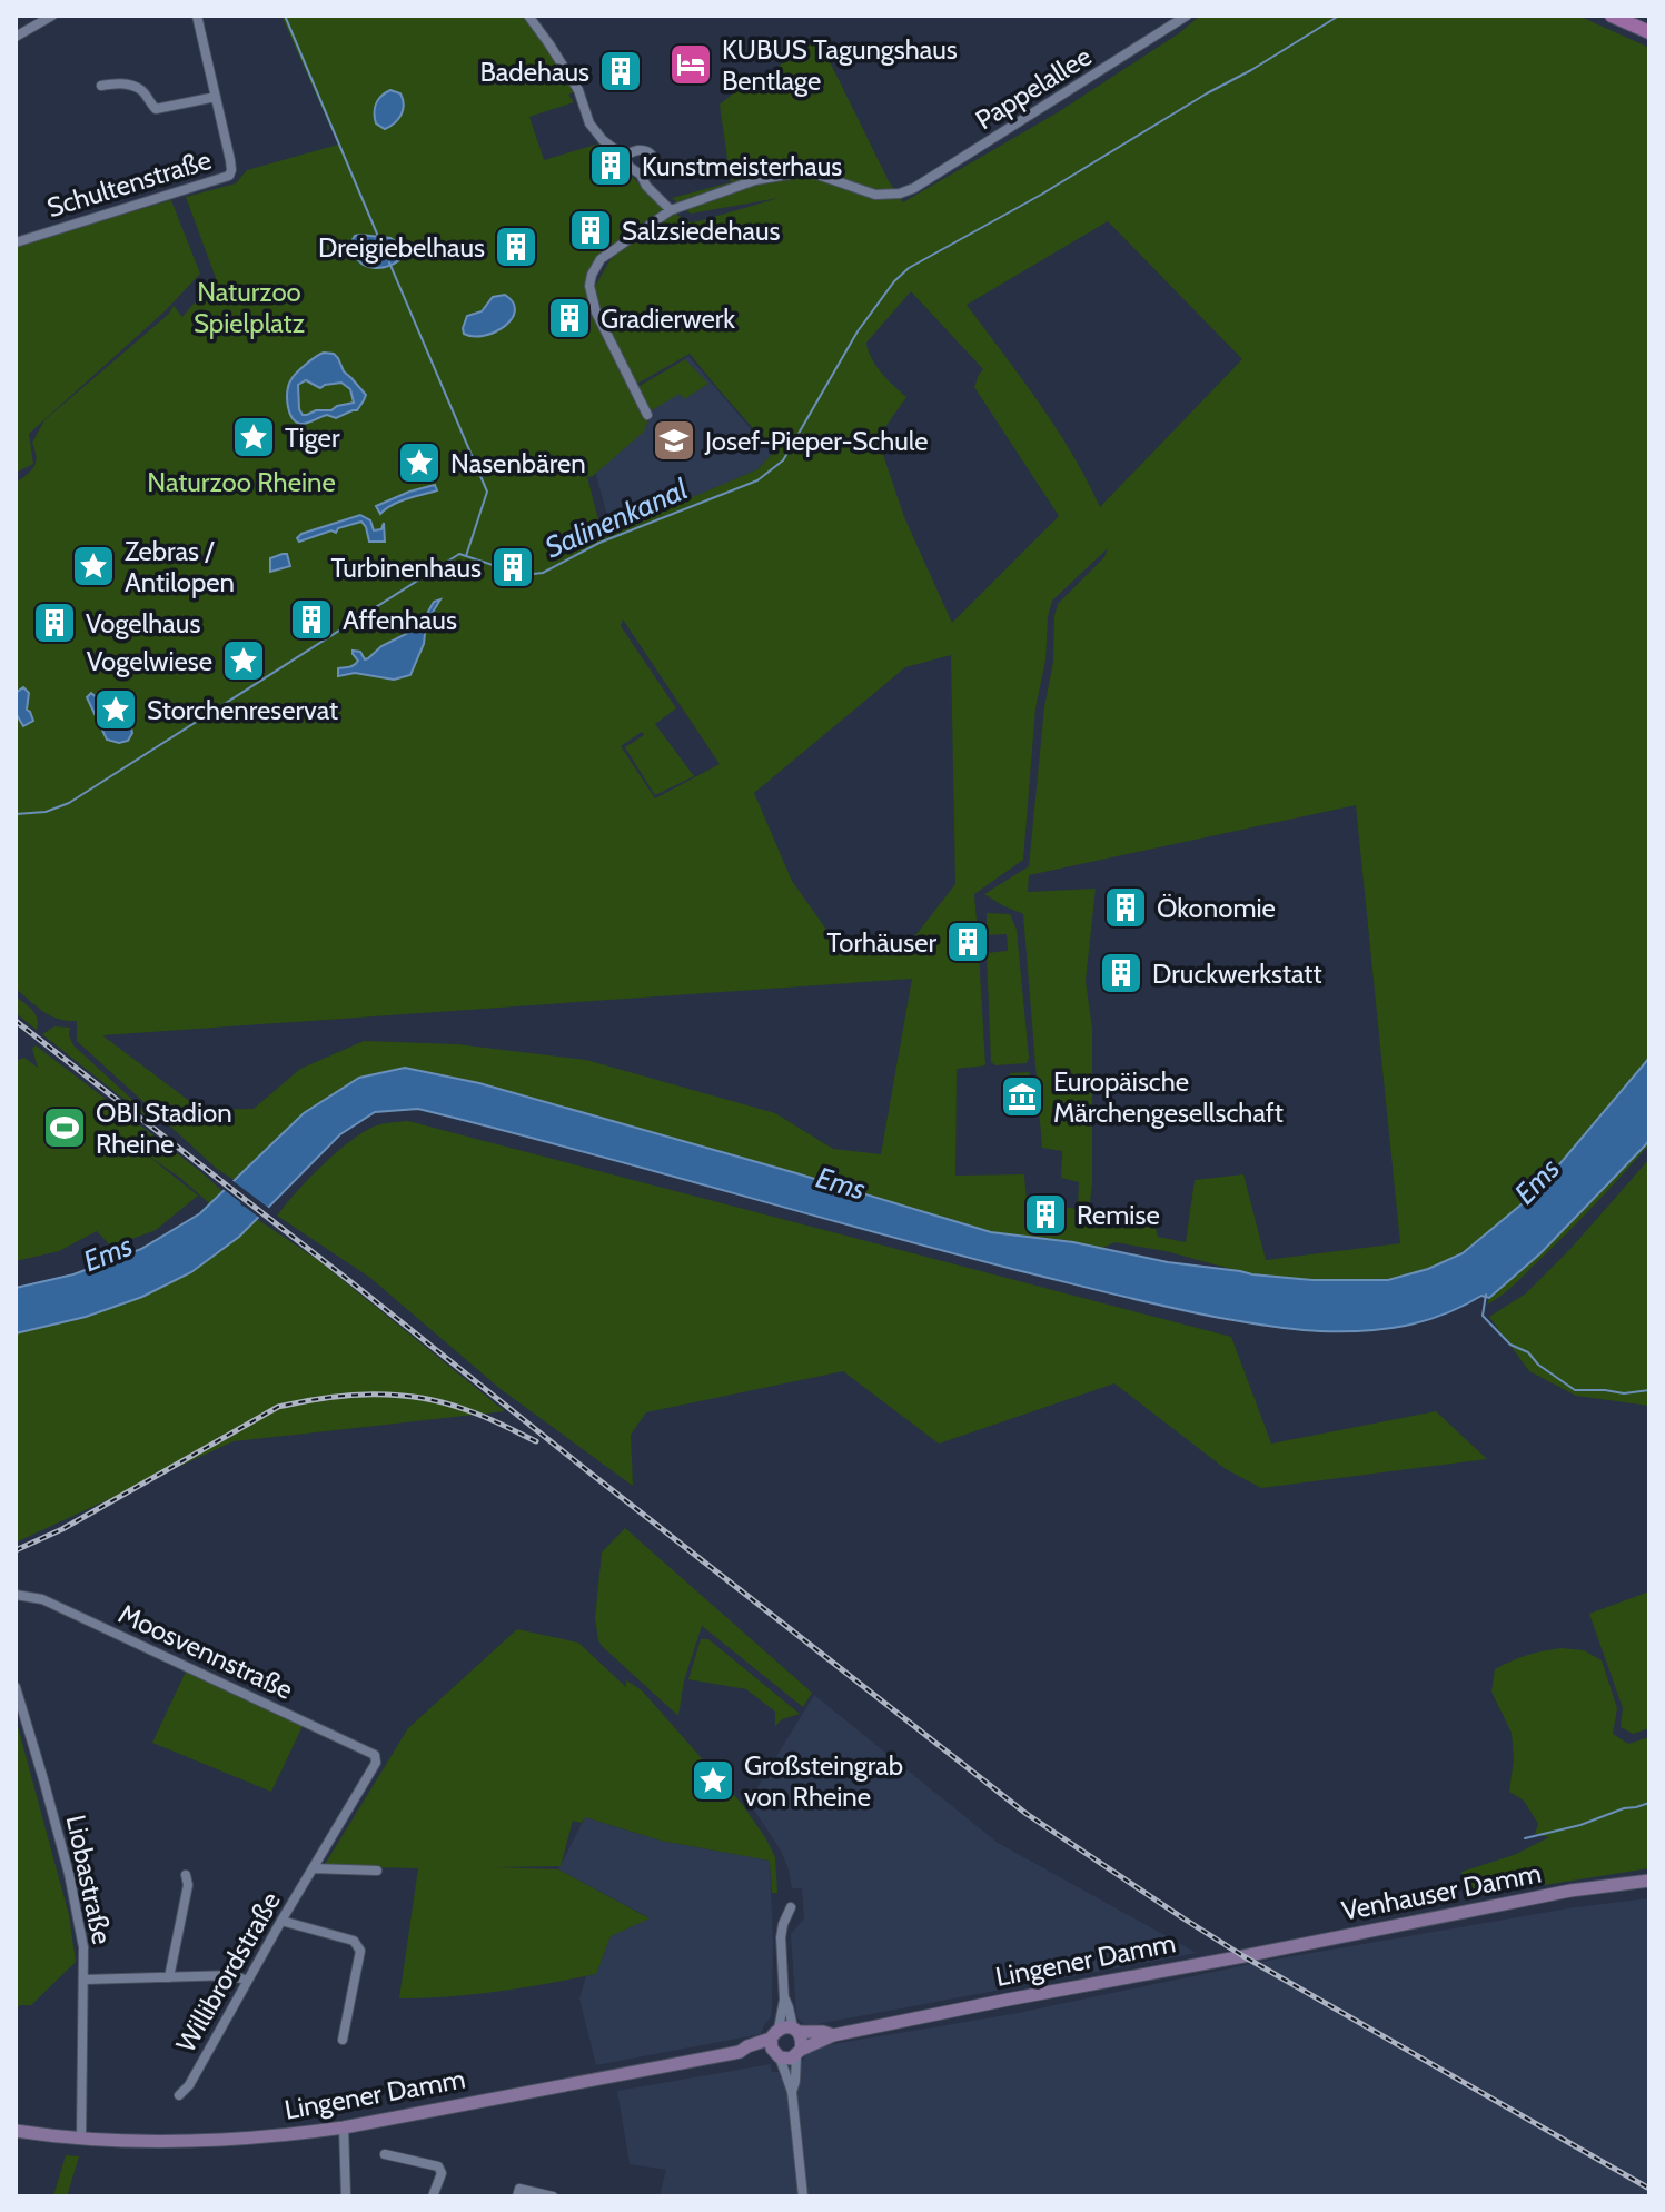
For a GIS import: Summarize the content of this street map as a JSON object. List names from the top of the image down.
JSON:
{
  "streets": {
    "main road": ["Venhauser Damm", "Lingener Damm"],
    "street": [
      "Pappelallee",
      "Schultenstraße",
      "Moosvennstraße",
      "Liobastraße",
      "Willibrordstraße"
    ]
  },
  "crossings": [
    ["Moosvennstraße", "Willibrordstraße"],
    ["Liobastraße", "Lingener Damm"],
    ["Venhauser Damm", "Lingener Damm"]
  ],
  "water": ["Salinenkanal", "Ems"],
  "parks": ["Naturzoo Spielplatz", "Naturzoo Rheine"],
  "places": {
    "hotel": ["KUBUS Tagungshaus Bentlage"],
    "building": [
      "Badehaus",
      "Kunstmeisterhaus",
      "Salzsiedehaus",
      "Dreigiebelhaus",
      "Gradierwerk",
      "Turbinenhaus",
      "Affenhaus",
      "Vogelhaus",
      "Ökonomie",
      "Torhäuser",
      "Druckwerkstatt",
      "Remise"
    ],
    "place": [
      "Tiger",
      "Nasenbären",
      "Zebras / Antilopen",
      "Vogelwiese",
      "Storchenreservat",
      "Großsteingrab von Rheine"
    ],
    "school or university": ["Josef-Pieper-Schule"],
    "museum": ["Europäische Märchengesellschaft"],
    "sports": ["OBI Stadion Rheine"]
  }
}
